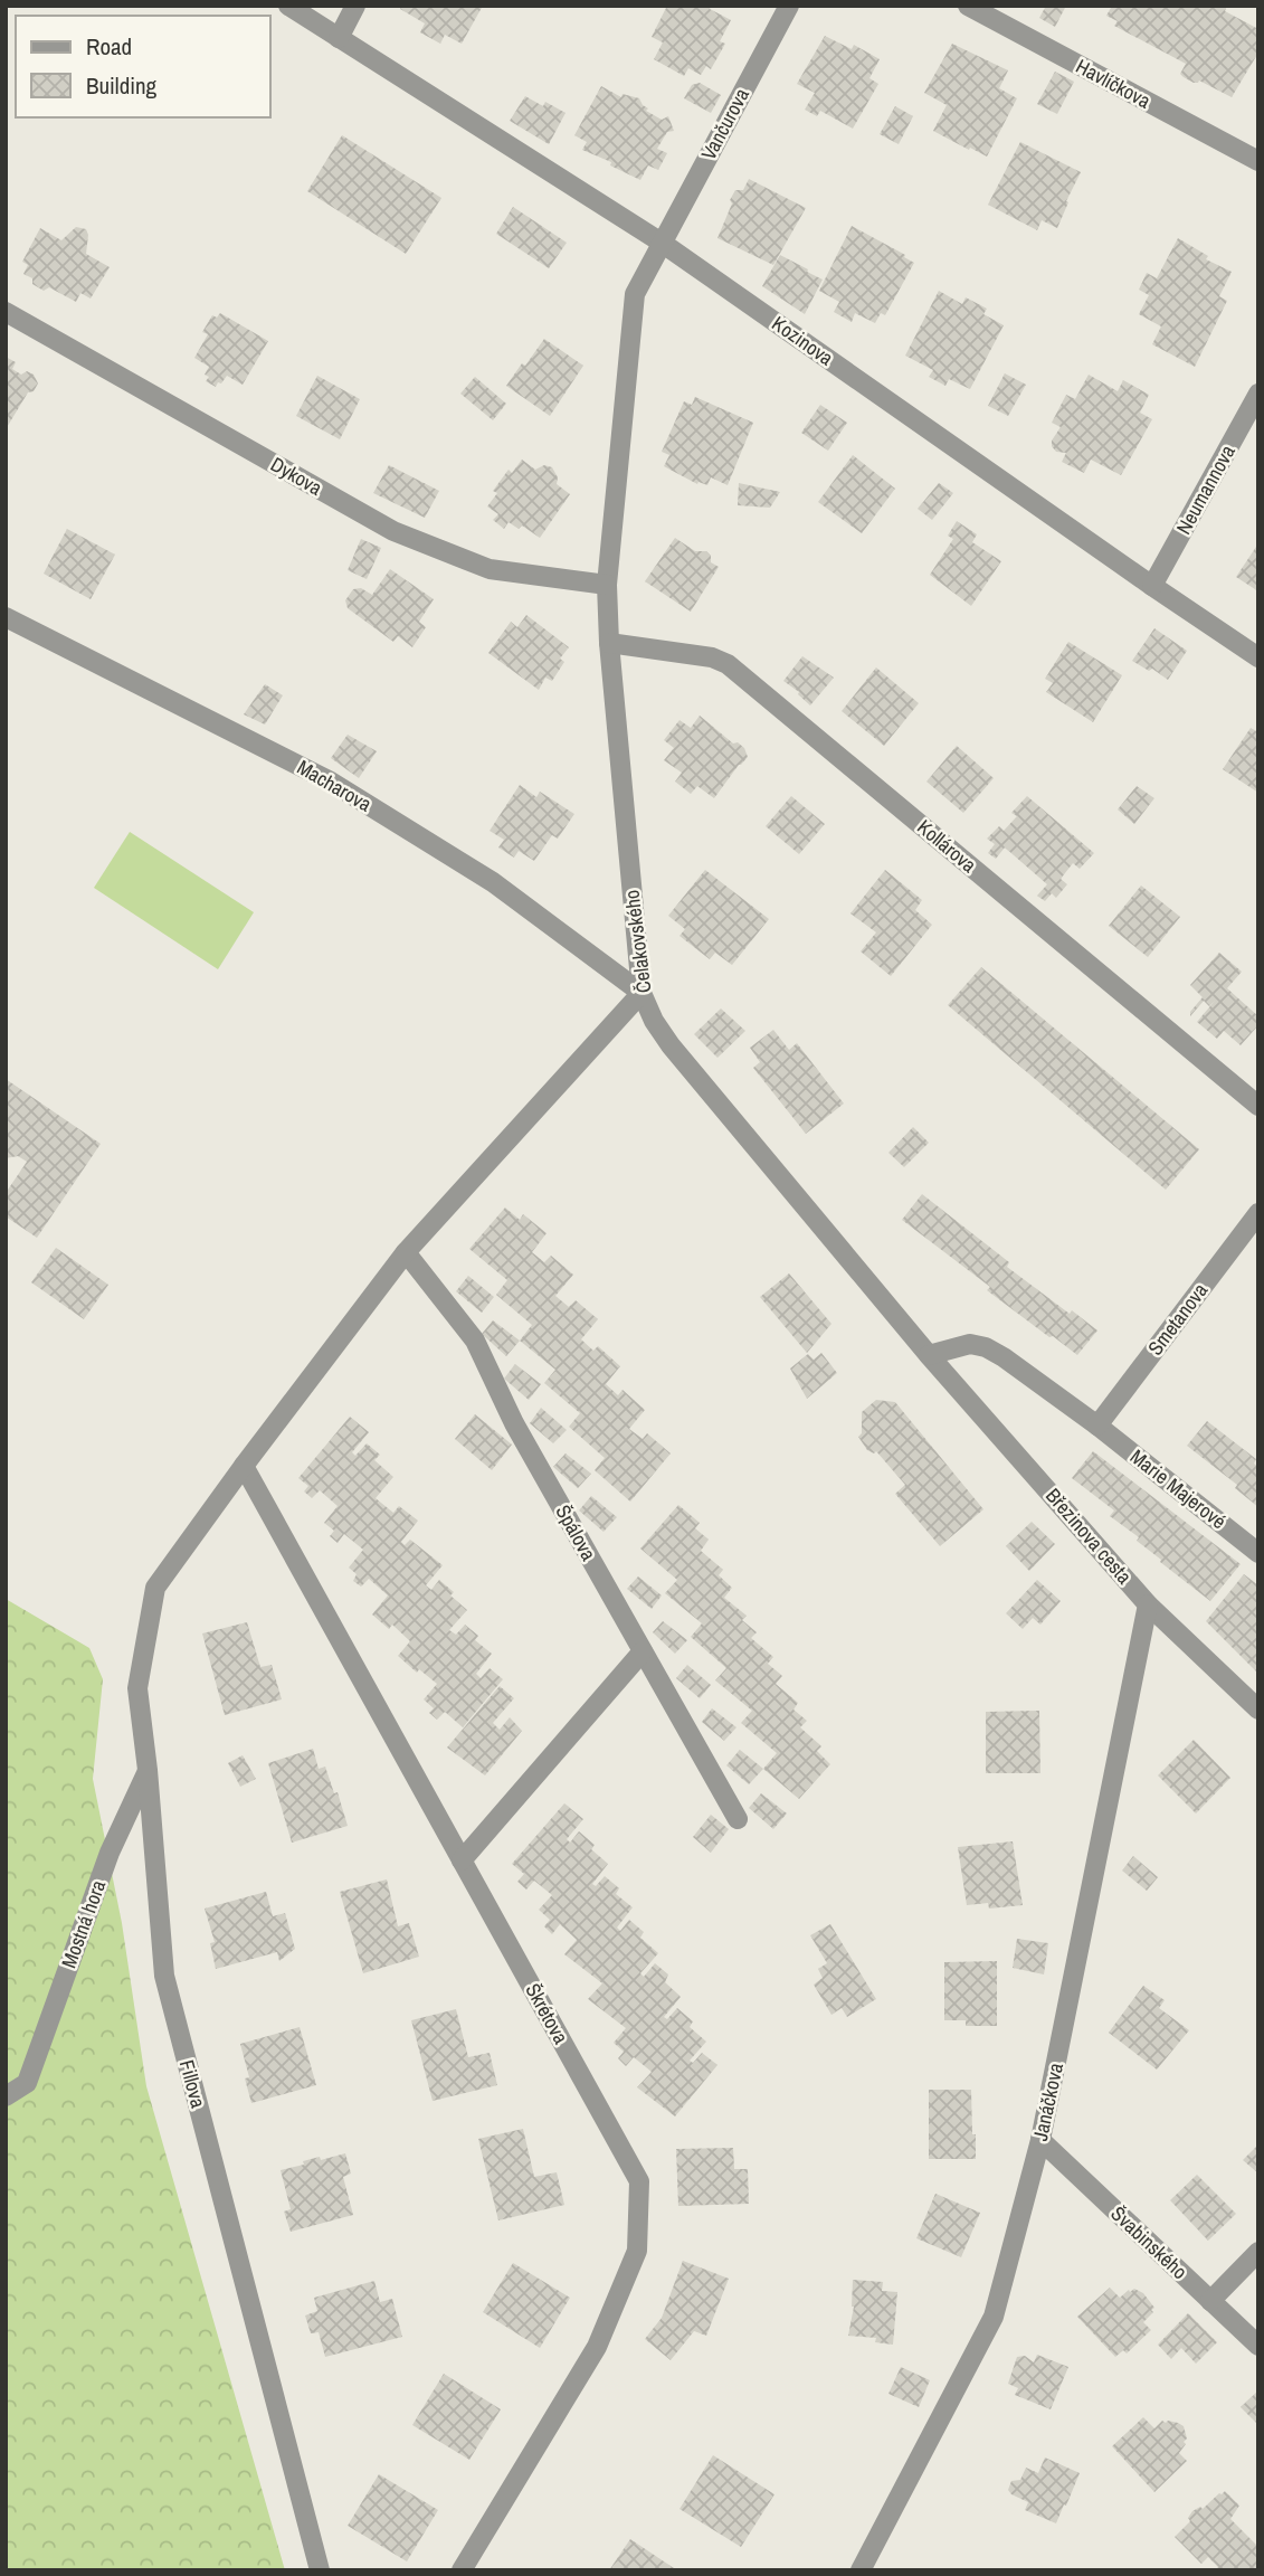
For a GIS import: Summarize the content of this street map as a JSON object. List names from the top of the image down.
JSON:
{
  "streets": {
    "street": [
      "Havlíčkova",
      "Vančurova",
      "Kozinova",
      "Dykova",
      "Neumannova",
      "Macharova",
      "Kollárova",
      "Čelakovského",
      "Smetanova",
      "Marie Majerové",
      "Špálova",
      "Březinova cesta",
      "Mostná hora",
      "Škrétova",
      "Fillova",
      "Janáčkova",
      "Švabinského"
    ]
  },
  "crossings": [
    ["Vančurova", "Kozinova"],
    ["Vančurova", "Čelakovského"],
    ["Kozinova", "Neumannova"],
    ["Kozinova", "Čelakovského"],
    ["Dykova", "Čelakovského"],
    ["Macharova", "Čelakovského"],
    ["Kollárova", "Čelakovského"],
    ["Čelakovského", "Březinova cesta"],
    ["Smetanova", "Marie Majerové"],
    ["Březinova cesta", "Janáčkova"],
    ["Mostná hora", "Fillova"],
    ["Škrétova", "Fillova"],
    ["Janáčkova", "Švabinského"]
  ],
  "legend": ["Road", "Building"]
}
